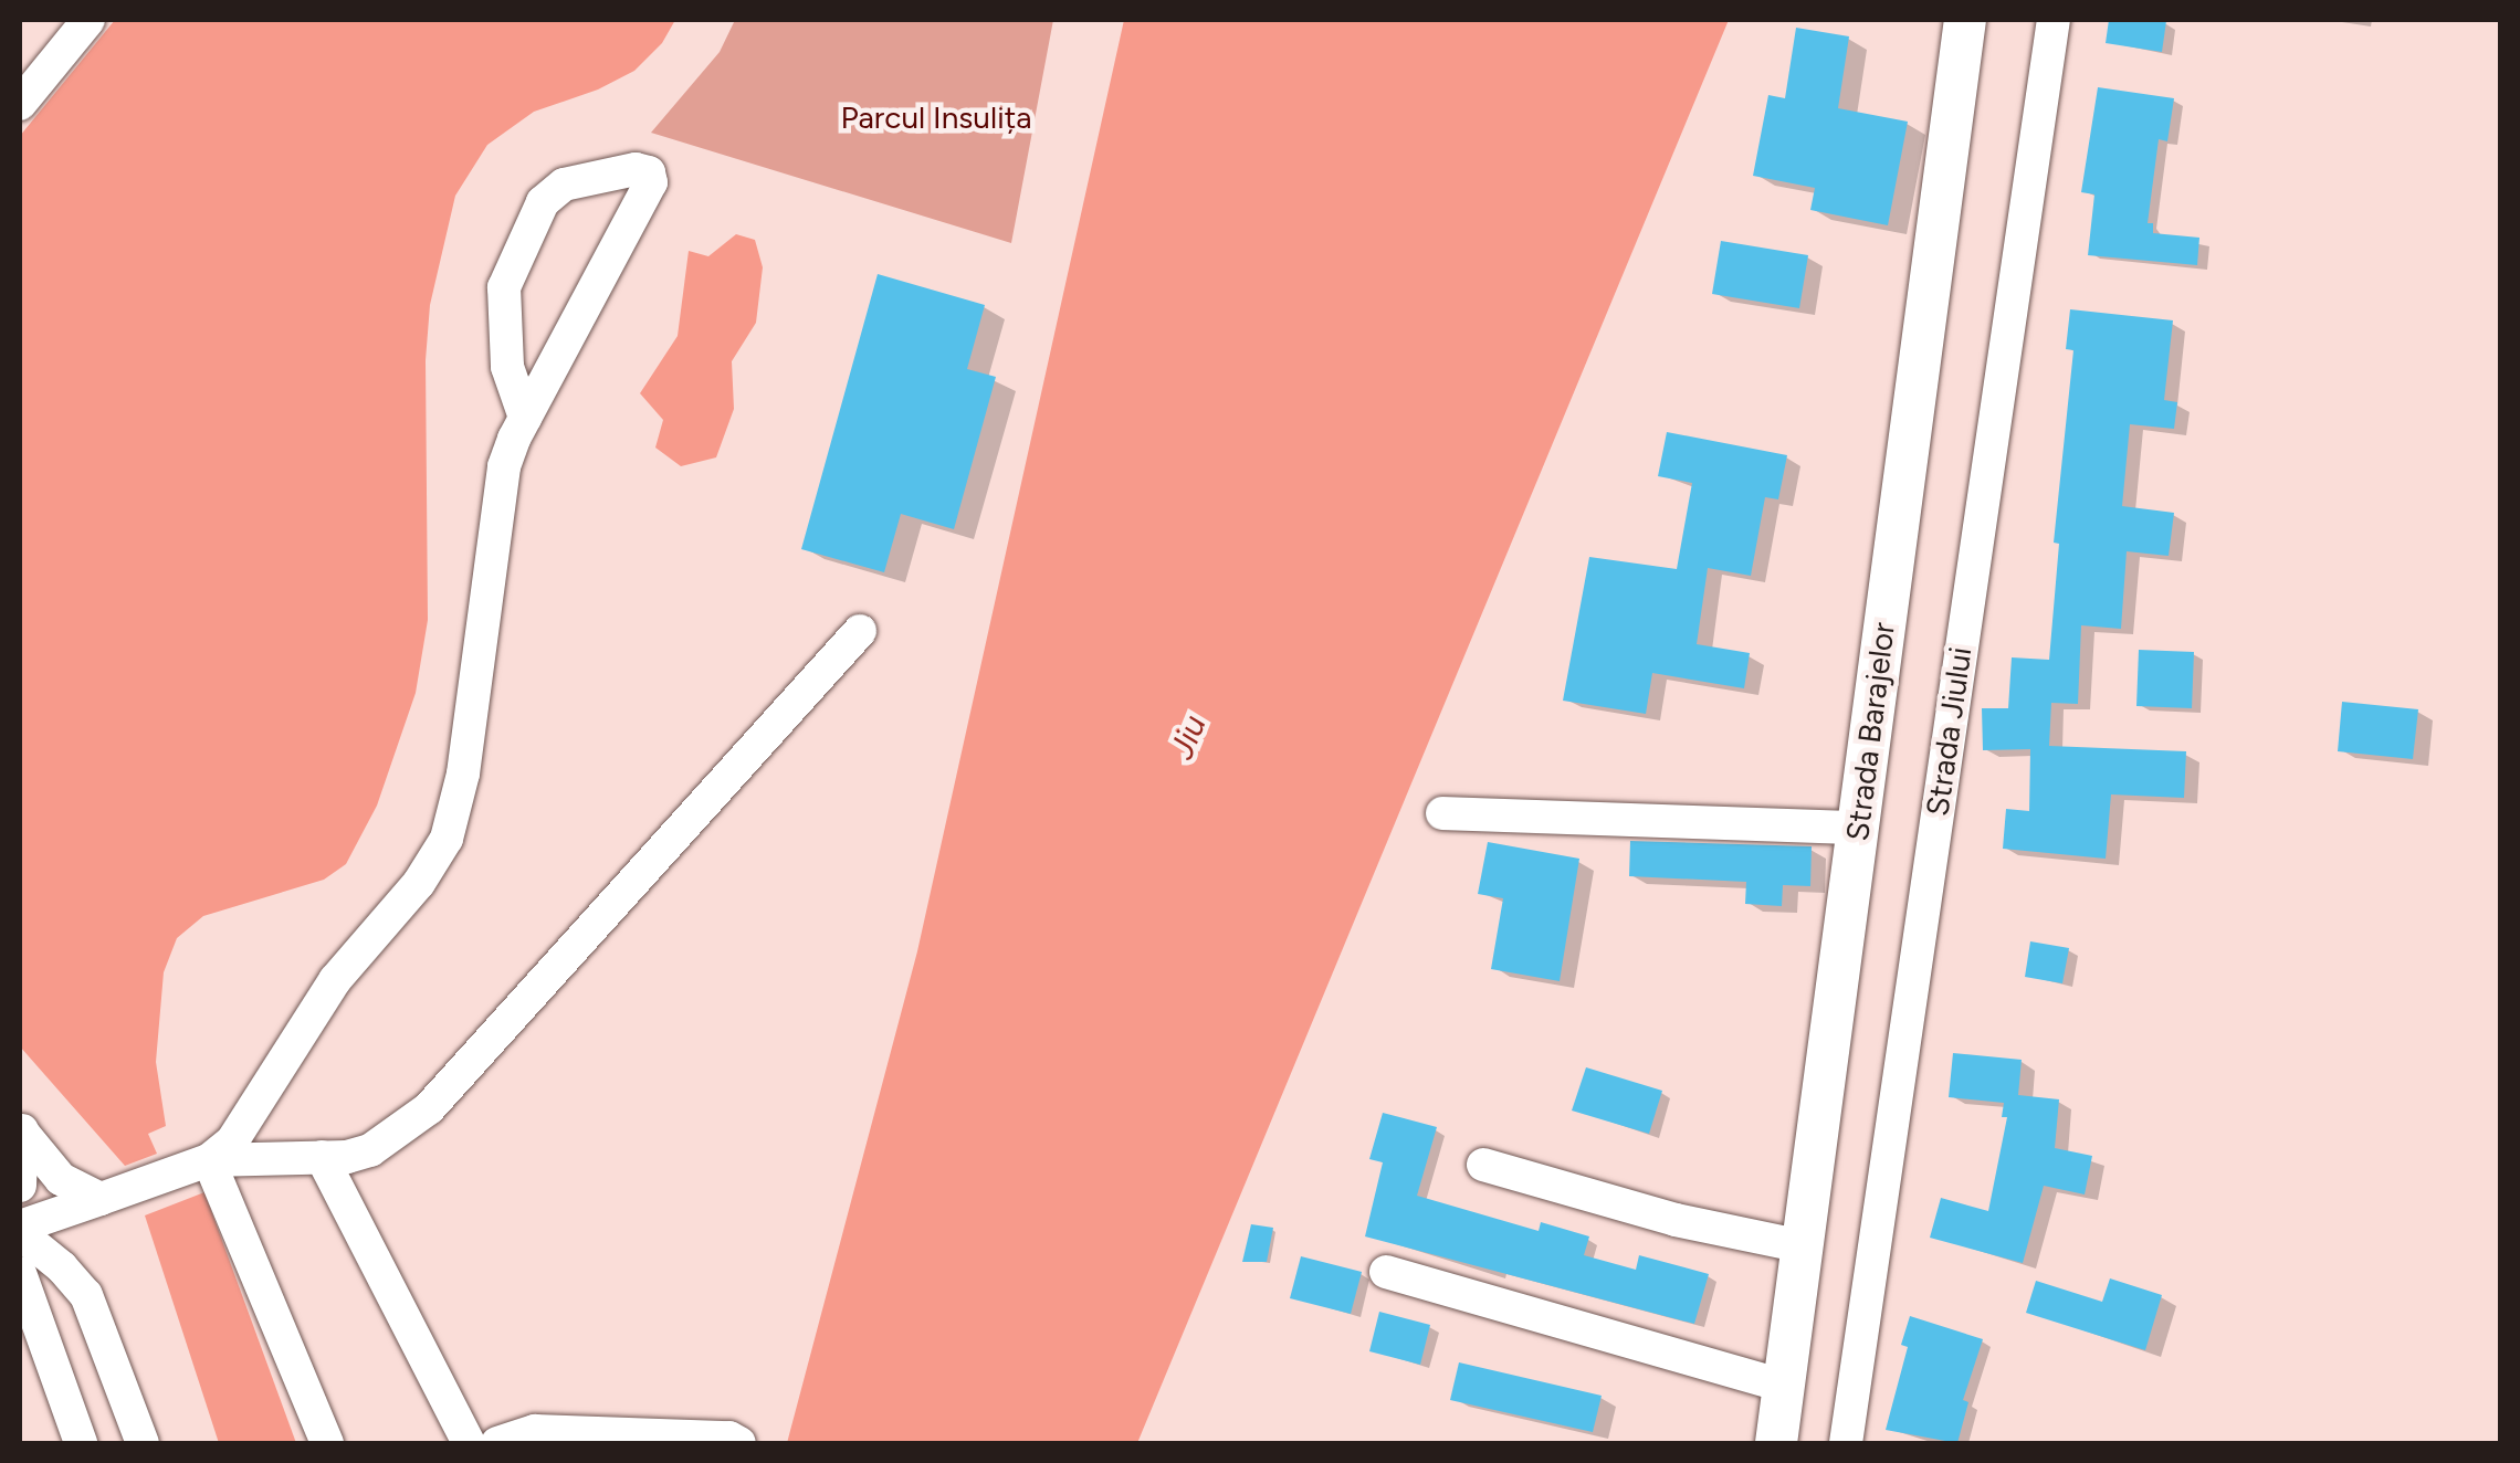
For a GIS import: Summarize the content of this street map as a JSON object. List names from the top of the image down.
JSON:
{
  "streets": {
    "main road": ["Strada Barajelor"],
    "street": ["Strada Jiului"]
  },
  "water": ["Jiu"],
  "parks": ["Parcul Insulița"]
}
